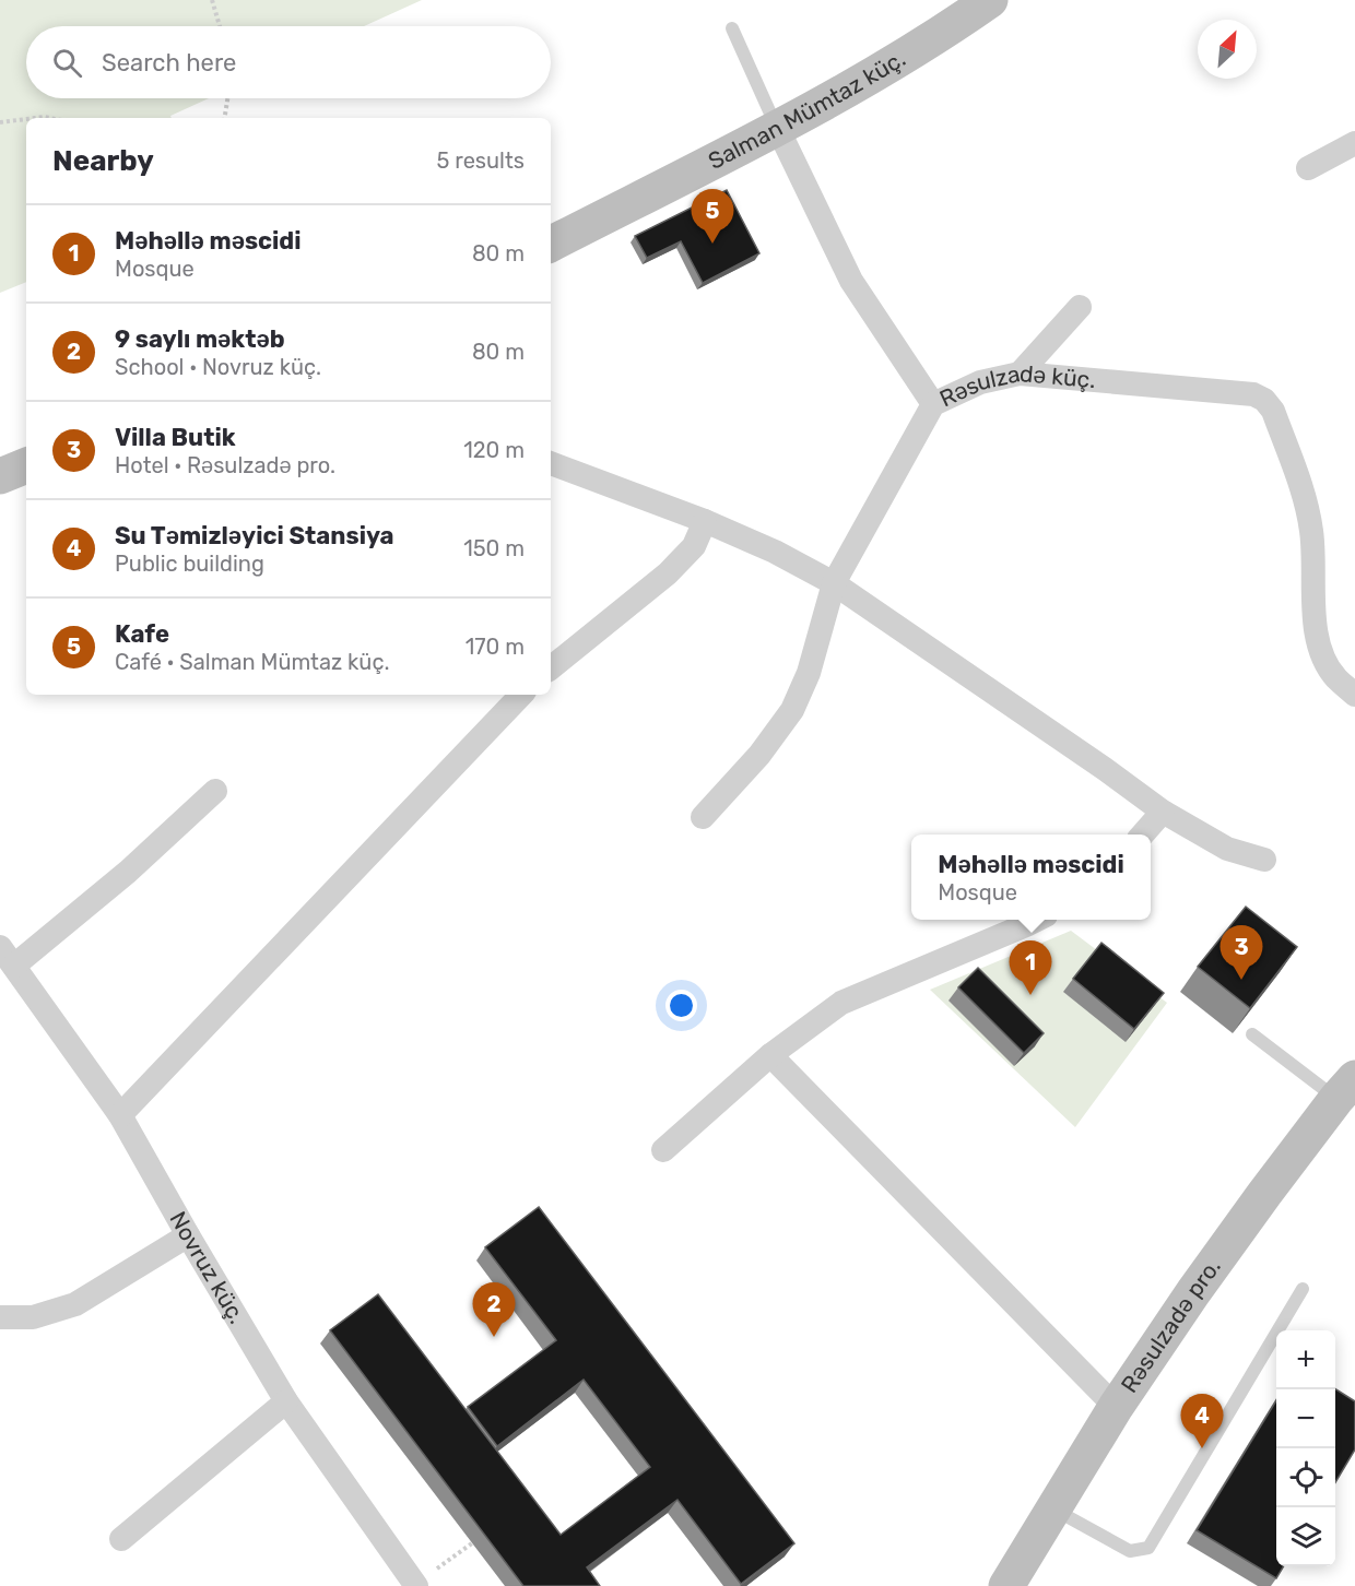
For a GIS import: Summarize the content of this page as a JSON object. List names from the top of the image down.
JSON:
{
  "streets": {
    "street": [
      "Salman Mümtaz küç.",
      "Rəsulzadə küç.",
      "Novruz küç.",
      "Rəsulzadə pro."
    ]
  },
  "north": "top right",
  "page": {
    "search": "Search here",
    "heading": ["Nearby", "5 results"],
    "pins": [
      "5",
      "3",
      "1",
      "2",
      "4"
    ],
    "list": [
      {
        "mark": "1",
        "name": "Məhəllə məscidi",
        "note": "Mosque",
        "value": "80 m"
      },
      {
        "mark": "2",
        "name": "9 saylı məktəb",
        "note": "School · Novruz küç.",
        "value": "80 m"
      },
      {
        "mark": "3",
        "name": "Villa Butik",
        "note": "Hotel · Rəsulzadə pro.",
        "value": "120 m"
      },
      {
        "mark": "4",
        "name": "Su Təmizləyici Stansiya",
        "note": "Public building",
        "value": "150 m"
      },
      {
        "mark": "5",
        "name": "Kafe",
        "note": "Café · Salman Mümtaz küç.",
        "value": "170 m"
      }
    ],
    "popup": ["Məhəllə məscidi", "Mosque"],
    "map_buttons": ["+", "−"]
  }
}
